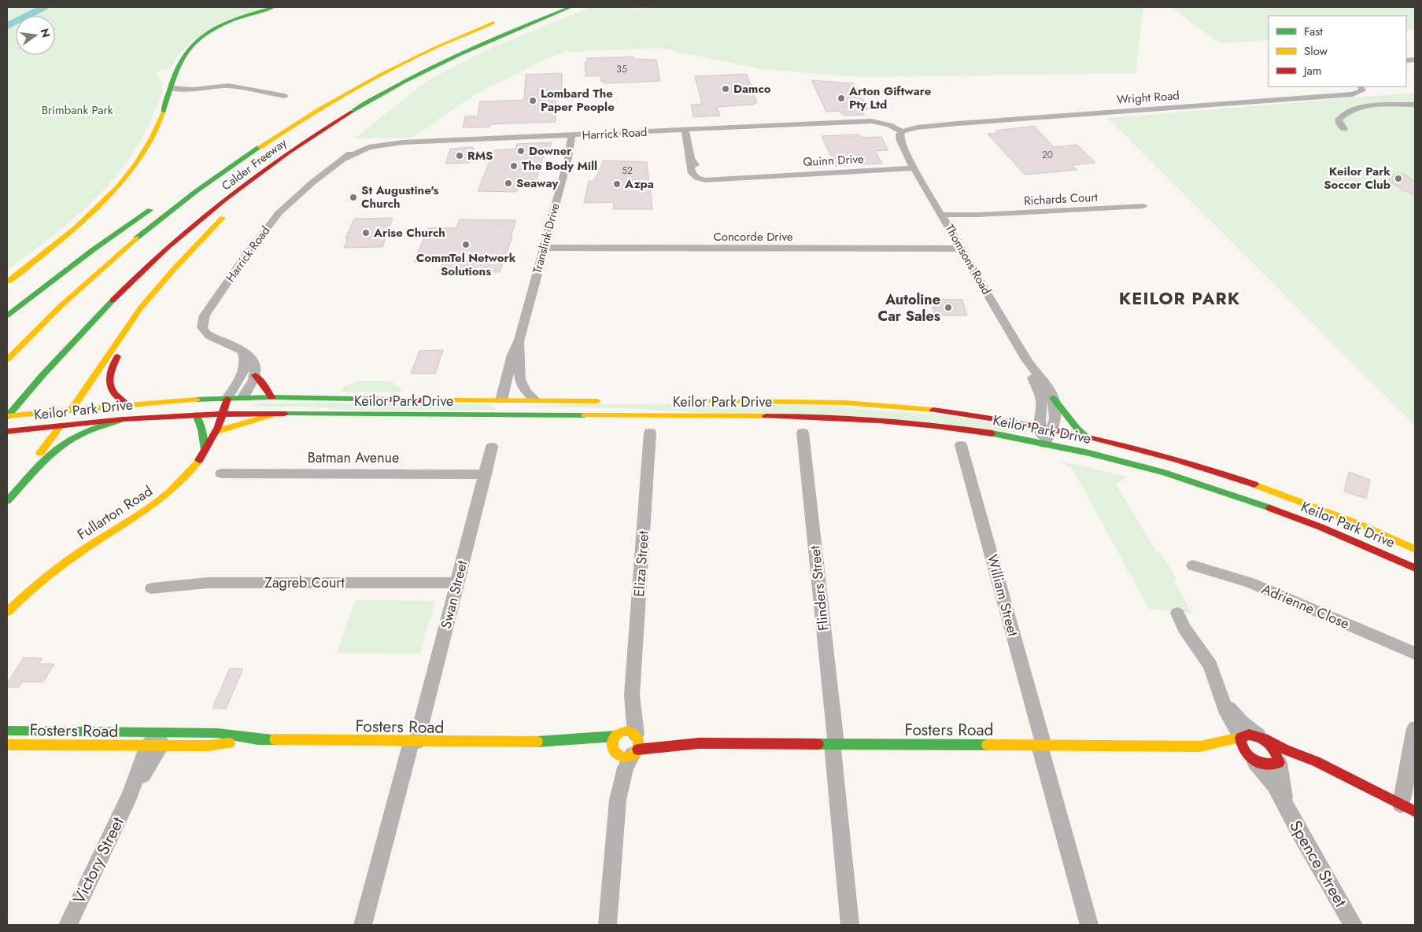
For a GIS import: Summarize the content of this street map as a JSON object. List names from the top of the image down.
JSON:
{
  "streets": {
    "main road": [
      "Calder Freeway",
      "Keilor Park Drive",
      "Fullarton Road",
      "Fosters Road"
    ],
    "street": [
      "Wright Road",
      "Harrick Road",
      "Quinn Drive",
      "Richards Court",
      "Concorde Drive",
      "Translink Drive",
      "Thomsons Road",
      "Batman Avenue",
      "Eliza Street",
      "Zagreb Court",
      "Flinders Street",
      "Swan Street",
      "William Street",
      "Adrienne Close",
      "Victory Street",
      "Spence Street"
    ]
  },
  "crossings": [
    ["Wright Road", "Harrick Road"],
    ["Wright Road", "Thomsons Road"],
    ["Harrick Road", "Quinn Drive"],
    ["Harrick Road", "Translink Drive"],
    ["Harrick Road", "Thomsons Road"],
    ["Quinn Drive", "Thomsons Road"],
    ["Calder Freeway", "Keilor Park Drive"],
    ["Richards Court", "Thomsons Road"],
    ["Concorde Drive", "Translink Drive"],
    ["Concorde Drive", "Thomsons Road"],
    ["Translink Drive", "Keilor Park Drive"],
    ["Thomsons Road", "Keilor Park Drive"],
    ["Keilor Park Drive", "Fullarton Road"],
    ["Batman Avenue", "Swan Street"],
    ["Eliza Street", "Fosters Road"],
    ["Zagreb Court", "Swan Street"],
    ["Flinders Street", "Fosters Road"],
    ["Swan Street", "Fosters Road"],
    ["William Street", "Fosters Road"],
    ["Fosters Road", "Victory Street"],
    ["Fosters Road", "Spence Street"]
  ],
  "districts": ["KEILOR PARK"],
  "parks": ["Brimbank Park"],
  "places": [
    "Damco",
    "Arton Giftware Pty Ltd",
    "Lombard The Paper People",
    "Downer",
    "RMS",
    "The Body Mill",
    "Keilor Park Soccer Club",
    "Seaway",
    "Azpa",
    "St Augustine's Church",
    "Arise Church",
    "CommTel Network Solutions",
    "Autoline Car Sales"
  ],
  "house_numbers": ["35", "20", "52"],
  "legend": ["Fast", "Slow", "Jam"],
  "north": "right"
}
